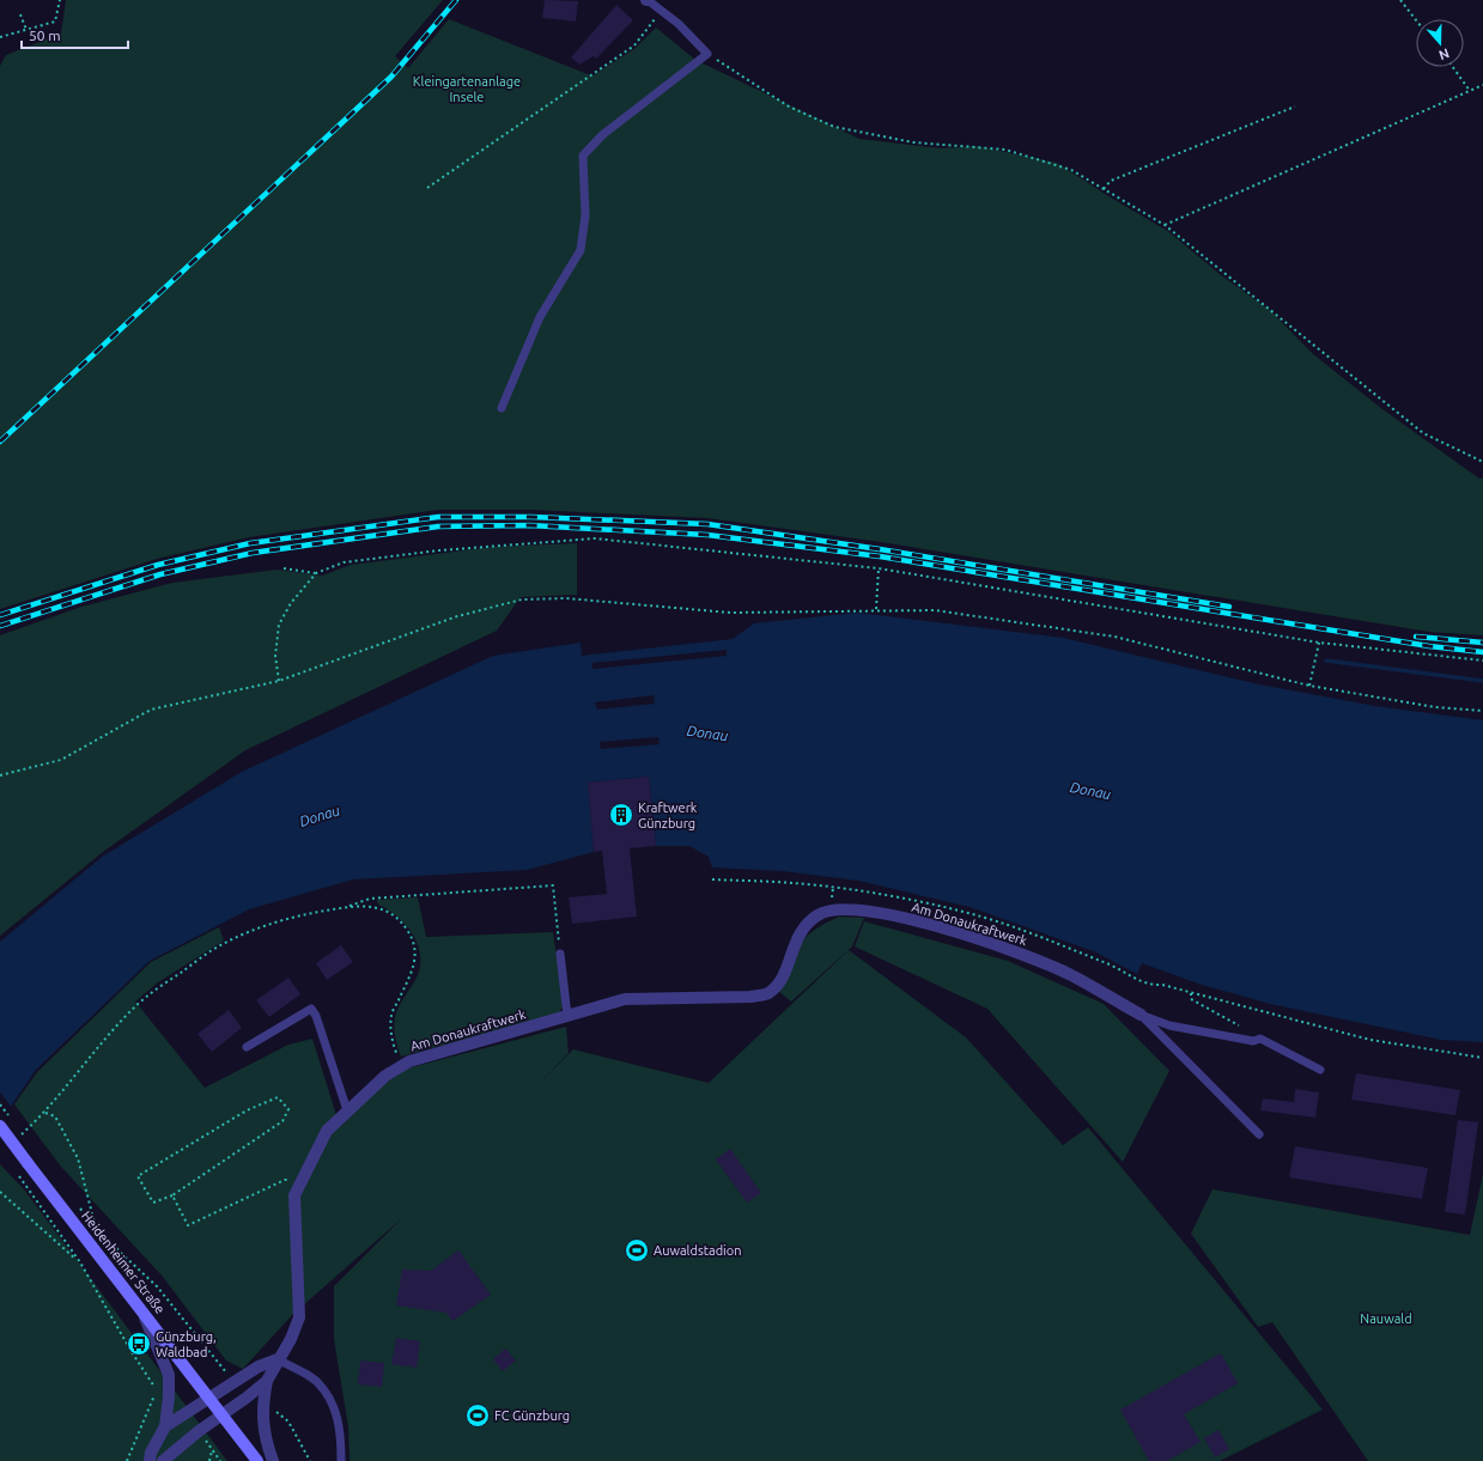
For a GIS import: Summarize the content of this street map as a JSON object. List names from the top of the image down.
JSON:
{
  "streets": {
    "main road": ["Heidenheimer Straße"],
    "street": ["Am Donaukraftwerk"]
  },
  "crossings": [
    ["Am Donaukraftwerk", "Heidenheimer Straße"]
  ],
  "water": ["Donau"],
  "parks": ["Kleingartenanlage Insele", "Nauwald"],
  "places": {
    "building": ["Kraftwerk Günzburg"],
    "sports": ["Auwaldstadion", "FC Günzburg"],
    "bus stop": ["Günzburg, Waldbad"]
  },
  "scale_bar": "50 m",
  "north": "bottom"
}
